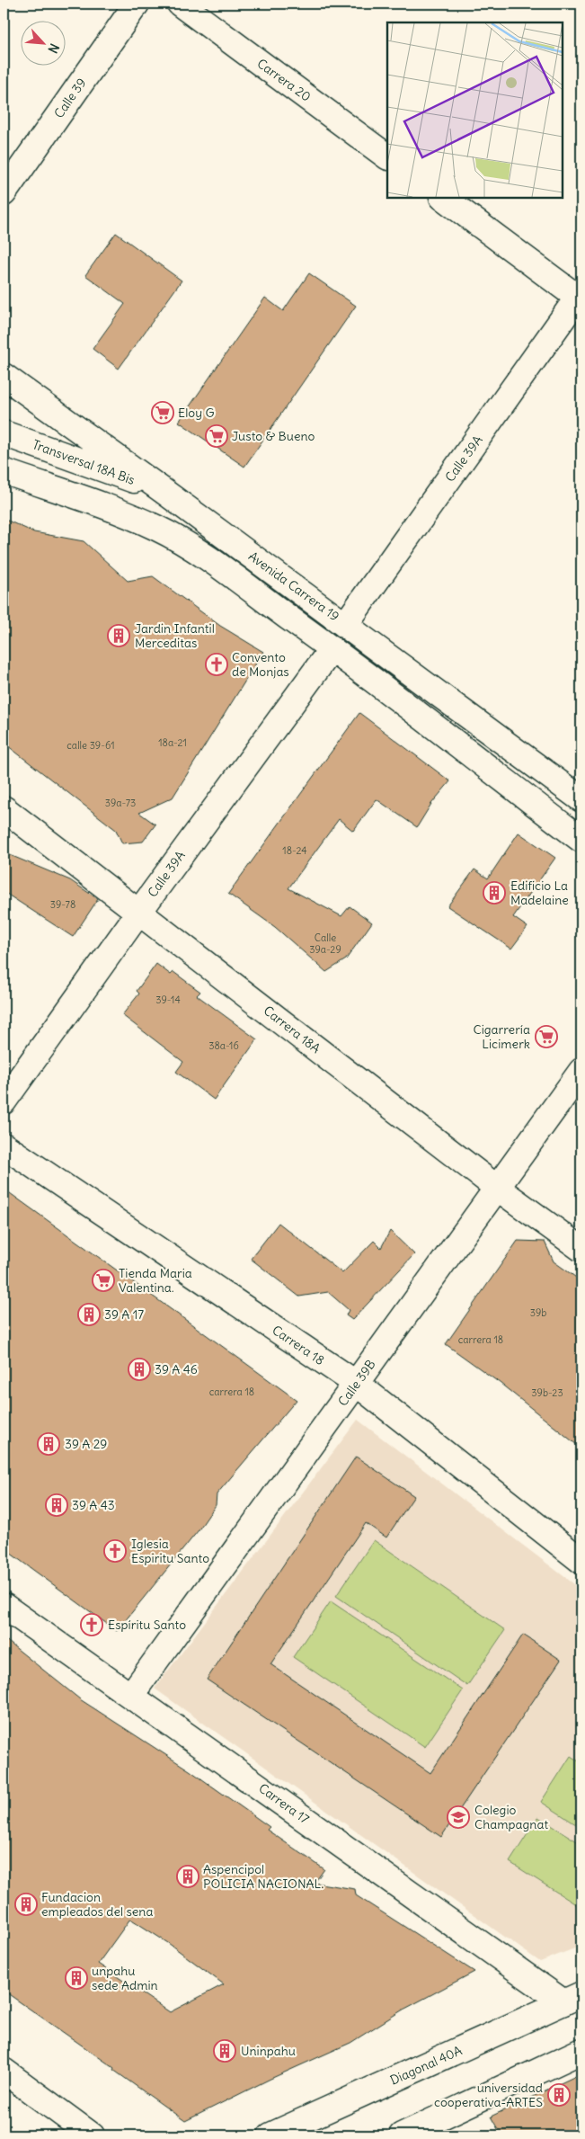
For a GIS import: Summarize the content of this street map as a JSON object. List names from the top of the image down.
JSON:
{
  "streets": {
    "street": [
      "Carrera 20",
      "Calle 39",
      "Calle 39A",
      "Transversal 18A Bis",
      "Avenida Carrera 19",
      "Carrera 18A",
      "Carrera 18",
      "Calle 39B",
      "Carrera 17",
      "Diagonal 40A"
    ]
  },
  "crossings": [
    ["Calle 39A", "Avenida Carrera 19"],
    ["Calle 39A", "Carrera 18A"],
    ["Transversal 18A Bis", "Avenida Carrera 19"],
    ["Carrera 18A", "Calle 39B"],
    ["Carrera 18", "Calle 39B"],
    ["Calle 39B", "Carrera 17"],
    ["Carrera 17", "Diagonal 40A"]
  ],
  "places": {
    "supermarket": [
      "Eloy G",
      "Justo & Bueno",
      "Cigarrería Licimerk",
      "Tienda Maria Valentina."
    ],
    "building": [
      "Jardin Infantil Merceditas",
      "Edificio La Madelaine",
      "39 A 17",
      "39 A 46",
      "39 A 29",
      "39 A 43",
      "Aspencipol POLICIA NACIONAL.",
      "Fundacion empleados del sena",
      "unpahu sede Admin",
      "Uninpahu",
      "universidad cooperativa-ARTES"
    ],
    "church": ["Convento de Monjas", "Iglesia Espiritu Santo", "Espíritu Santo"],
    "school or university": ["Colegio Champagnat"]
  },
  "house_numbers": [
    "18a-21",
    "calle 39-61",
    "39a-73",
    "18-24",
    "39-78",
    "Calle 39a-29",
    "39-14",
    "38a-16",
    "39b",
    "carrera 18",
    "carrera 18",
    "39b-23"
  ],
  "north": "bottom right"
}
